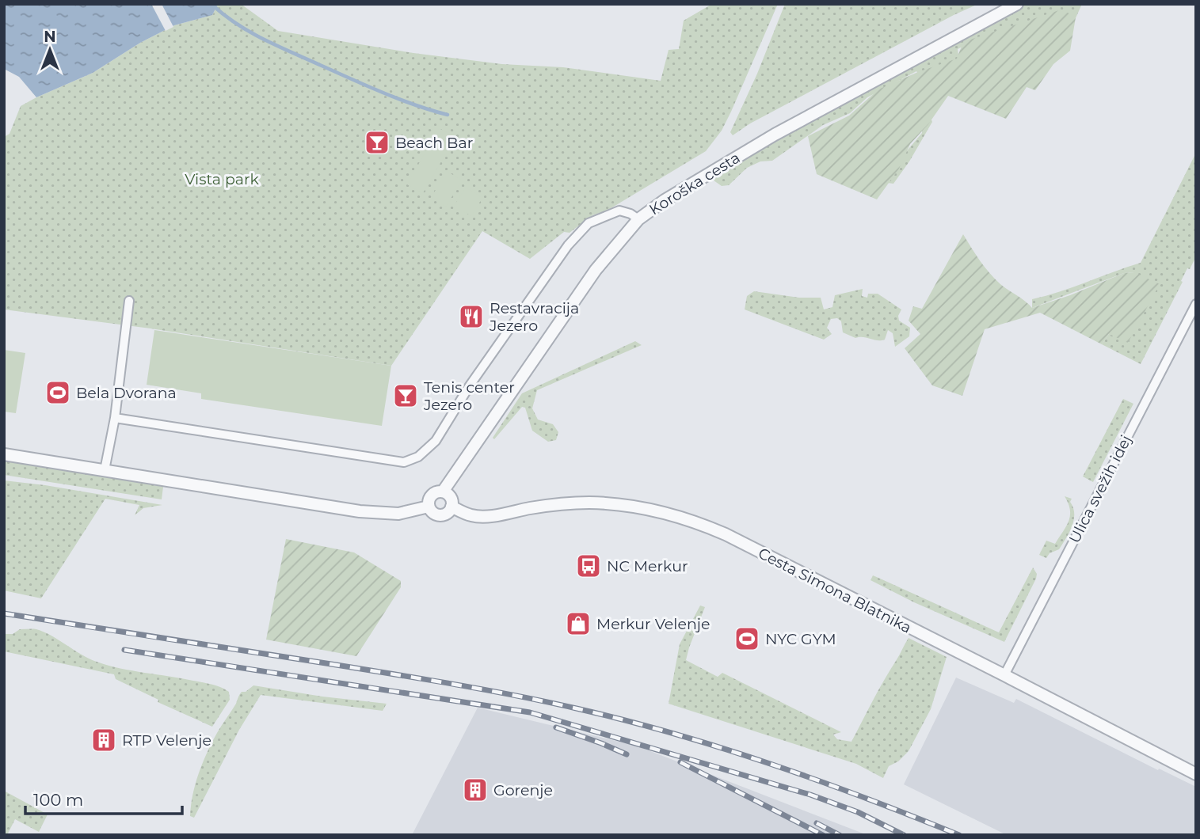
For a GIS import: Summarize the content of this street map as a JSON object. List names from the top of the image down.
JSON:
{
  "streets": {
    "street": ["Koroška cesta", "Ulica svežih idej", "Cesta Simona Blatnika"]
  },
  "crossings": [
    ["Koroška cesta", "Cesta Simona Blatnika"],
    ["Ulica svežih idej", "Cesta Simona Blatnika"]
  ],
  "parks": ["Vista park"],
  "places": {
    "bar": ["Beach Bar", "Tenis center Jezero"],
    "restaurant": ["Restavracija Jezero"],
    "sports": ["Bela Dvorana", "NYC GYM"],
    "bus stop": ["NC Merkur"],
    "shop": ["Merkur Velenje"],
    "building": ["RTP Velenje", "Gorenje"]
  },
  "scale_bar": "100 m",
  "north": "top"
}
